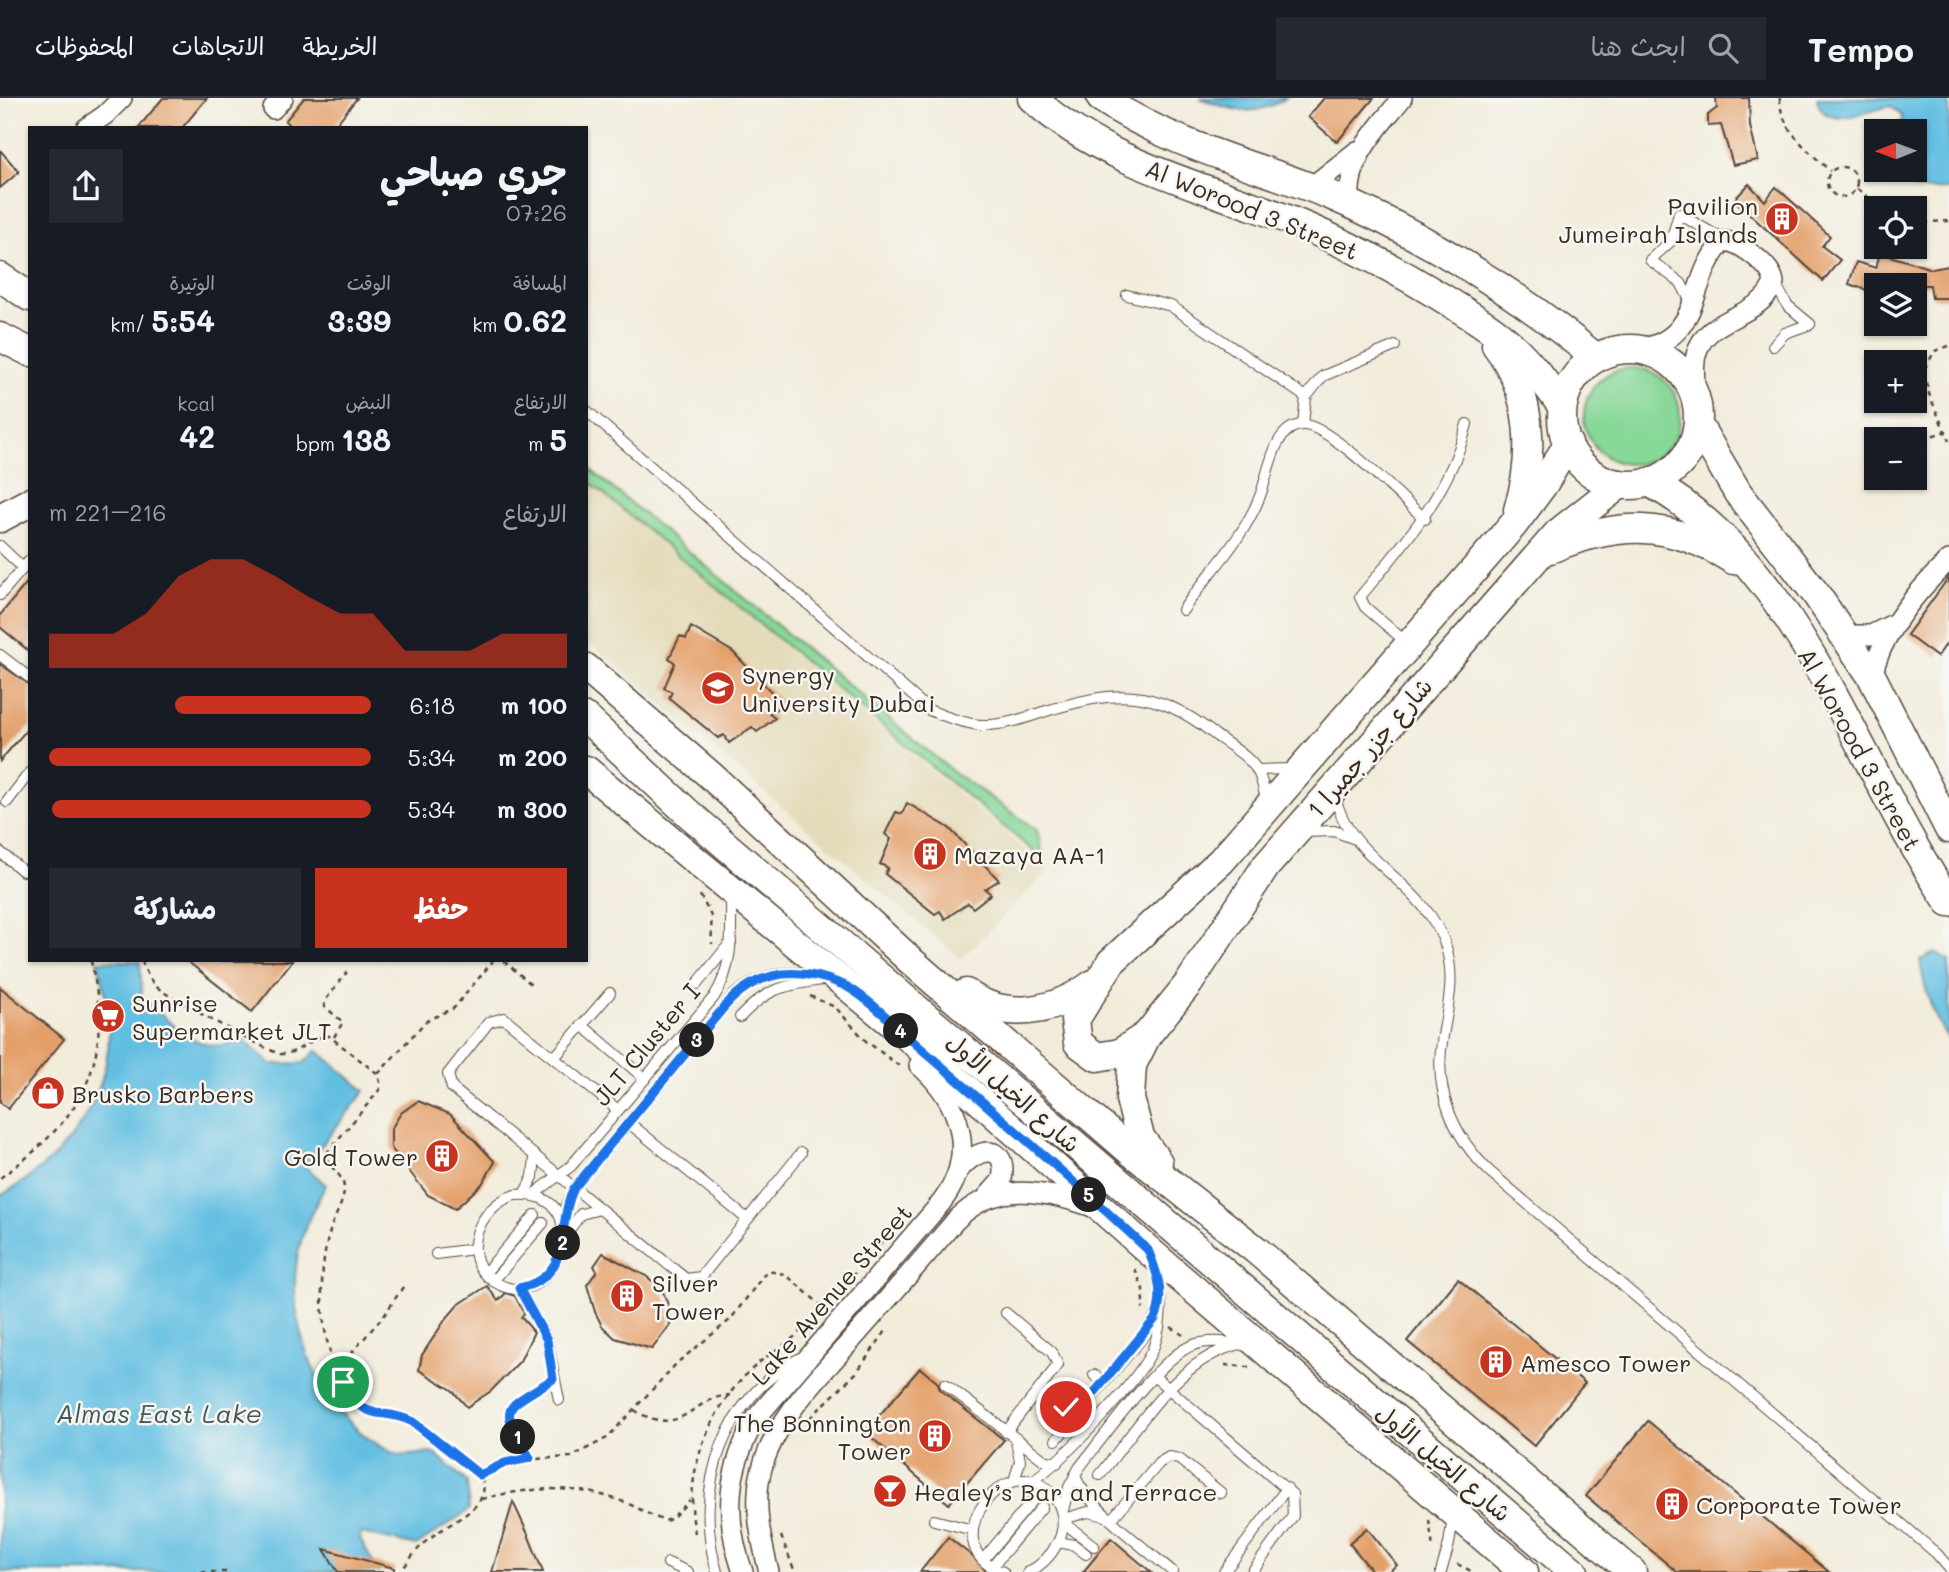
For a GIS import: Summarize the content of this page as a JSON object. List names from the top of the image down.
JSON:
{
  "streets": {
    "street": [
      "Al Worood 3 Street",
      "شارع جزر جميرا 1",
      "شارع الخيل الأول",
      "Lake Avenue Street"
    ],
    "lane": ["JLT Cluster I"]
  },
  "crossings": [
    ["Al Worood 3 Street", "شارع جزر جميرا 1"],
    ["JLT Cluster I", "شارع الخيل الأول"],
    ["شارع الخيل الأول", "Lake Avenue Street"]
  ],
  "water": ["Almas East Lake"],
  "places": {
    "building": [
      "Pavilion Jumeirah Islands",
      "Mazaya AA-1",
      "Gold Tower",
      "Silver Tower",
      "Amesco Tower",
      "The Bonnington Tower",
      "Corporate Tower"
    ],
    "school or university": ["Synergy University Dubai"],
    "supermarket": ["Sunrise Supermarket JLT"],
    "shop": ["Brusko Barbers"],
    "bar": ["Healey’s Bar and Terrace"]
  },
  "north": "left",
  "page": {
    "header": "Tempo",
    "search": "ابحث هنا",
    "nav": ["الخريطة", "الاتجاهات", "المحفوظات"],
    "map_buttons": ["+", "−"],
    "heading": ["جري صباحي", "07:26"],
    "stats": [
      ["المسافة", "0.62 km"],
      ["الوقت", "3:39"],
      ["الوتيرة", "5:54 /km"],
      ["الارتفاع", "5 m"],
      ["النبض", "138 bpm"],
      ["kcal", "42"]
    ],
    "chart": ["الارتفاع", "216–221 m"],
    "list": [
      {
        "name": "100 m",
        "note": "6:18"
      },
      {
        "name": "200 m",
        "note": "5:34"
      },
      {
        "name": "300 m",
        "note": "5:34"
      }
    ],
    "buttons": ["حفظ", "مشاركة"],
    "pins": [
      "4",
      "3",
      "5",
      "2",
      "1"
    ]
  }
}
